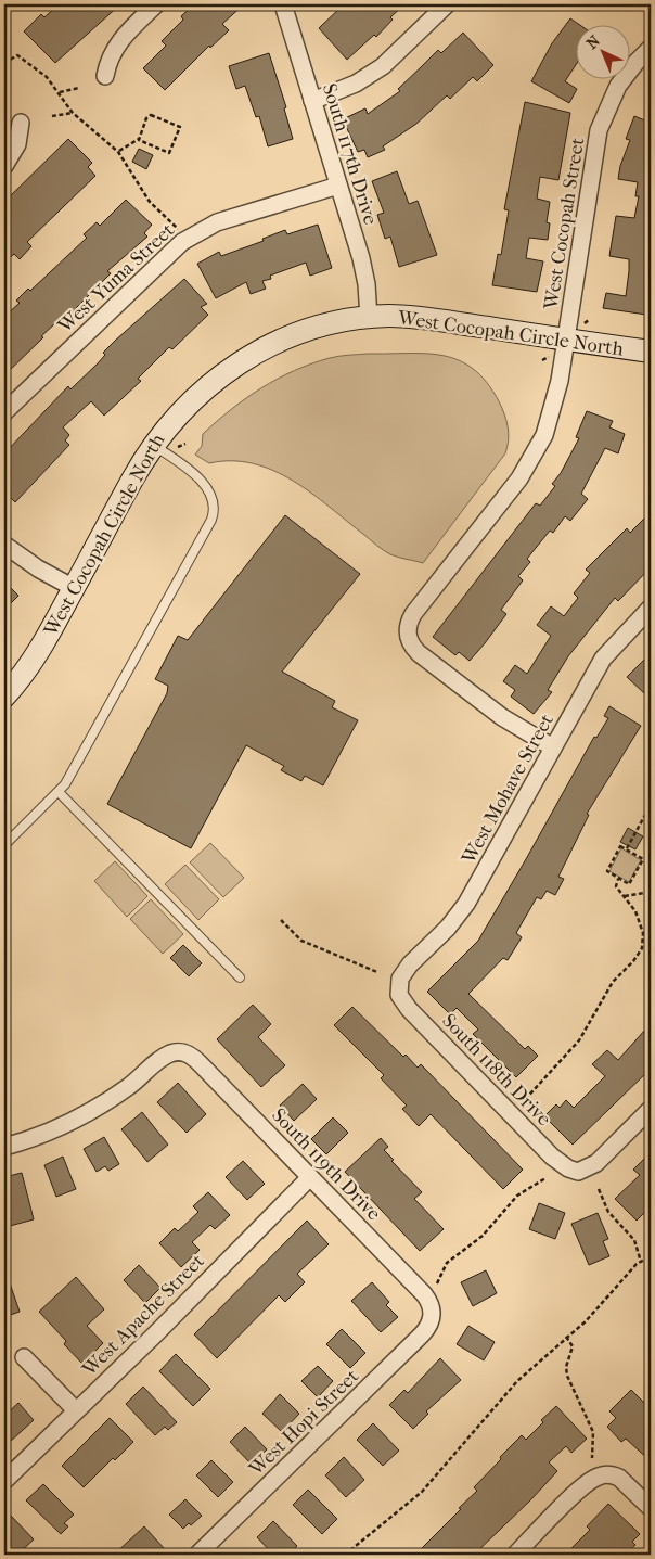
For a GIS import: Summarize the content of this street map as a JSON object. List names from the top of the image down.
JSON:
{
  "streets": {
    "street": [
      "South 117th Drive",
      "West Cocopah Street",
      "West Yuma Street",
      "West Cocopah Circle North",
      "West Mohave Street",
      "South 118th Drive",
      "South 119th Drive",
      "West Apache Street",
      "West Hopi Street"
    ]
  },
  "crossings": [
    ["South 117th Drive", "West Yuma Street"],
    ["South 117th Drive", "West Cocopah Circle North"],
    ["West Cocopah Street", "West Cocopah Circle North"],
    ["West Cocopah Street", "West Mohave Street"],
    ["West Mohave Street", "South 118th Drive"],
    ["South 119th Drive", "West Apache Street"],
    ["South 119th Drive", "West Hopi Street"]
  ],
  "north": "top left"
}
